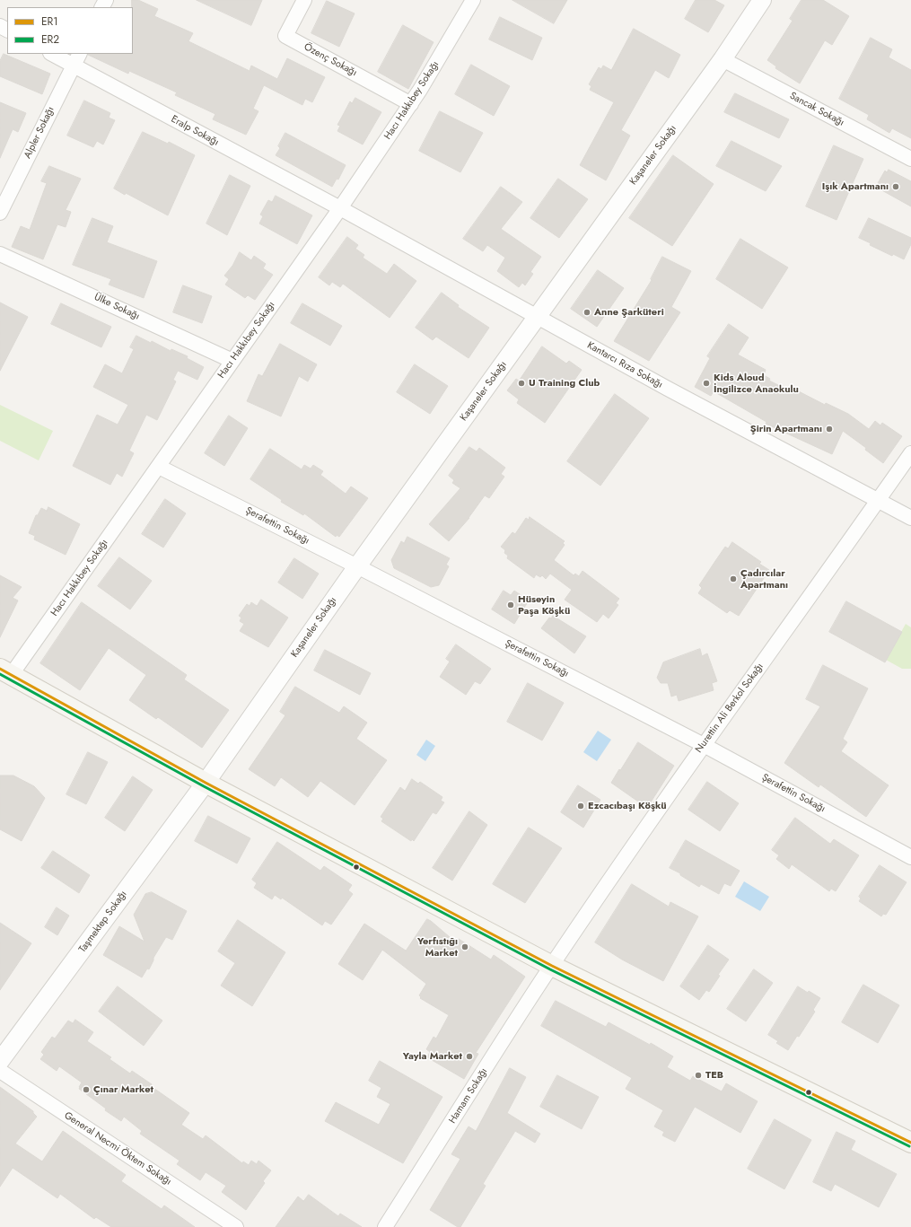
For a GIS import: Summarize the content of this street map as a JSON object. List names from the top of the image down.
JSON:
{
  "streets": {
    "street": [
      "Özenç Sokağı",
      "Hacı Hakkıbey Sokağı",
      "Sancak Sokağı",
      "Eralp Sokağı",
      "Alpler Sokağı",
      "Kaşaneler Sokağı",
      "Ülke Sokağı",
      "Kantarcı Rıza Sokağı",
      "Şerafettin Sokağı",
      "Nurettin Ali Berkol Sokağı",
      "Taşmektep Sokağı",
      "Hamam Sokağı",
      "General Necmi Öktem Sokağı"
    ]
  },
  "crossings": [
    ["Özenç Sokağı", "Hacı Hakkıbey Sokağı"],
    ["Hacı Hakkıbey Sokağı", "Eralp Sokağı"],
    ["Hacı Hakkıbey Sokağı", "Ülke Sokağı"],
    ["Hacı Hakkıbey Sokağı", "Kantarcı Rıza Sokağı"],
    ["Hacı Hakkıbey Sokağı", "Şerafettin Sokağı"],
    ["Sancak Sokağı", "Kaşaneler Sokağı"],
    ["Eralp Sokağı", "Alpler Sokağı"],
    ["Eralp Sokağı", "Kantarcı Rıza Sokağı"],
    ["Kaşaneler Sokağı", "Kantarcı Rıza Sokağı"],
    ["Kaşaneler Sokağı", "Şerafettin Sokağı"],
    ["Kaşaneler Sokağı", "Taşmektep Sokağı"],
    ["Kantarcı Rıza Sokağı", "Nurettin Ali Berkol Sokağı"],
    ["Şerafettin Sokağı", "Nurettin Ali Berkol Sokağı"],
    ["Nurettin Ali Berkol Sokağı", "Hamam Sokağı"]
  ],
  "places": [
    "Işık Apartmanı",
    "Anne Şarküteri",
    "U Training Club",
    "Kids Aloud İngilizce Anaokulu",
    "Şirin Apartmanı",
    "Çadırcılar Apartmanı",
    "Hüseyin Paşa Köşkü",
    "Ezcacıbaşı Köşkü",
    "Yerfıstığı Market",
    "Yayla Market",
    "TEB",
    "Çınar Market"
  ],
  "lines": ["transit line ER1", "transit line ER2"],
  "legend": ["ER1", "ER2"]
}
